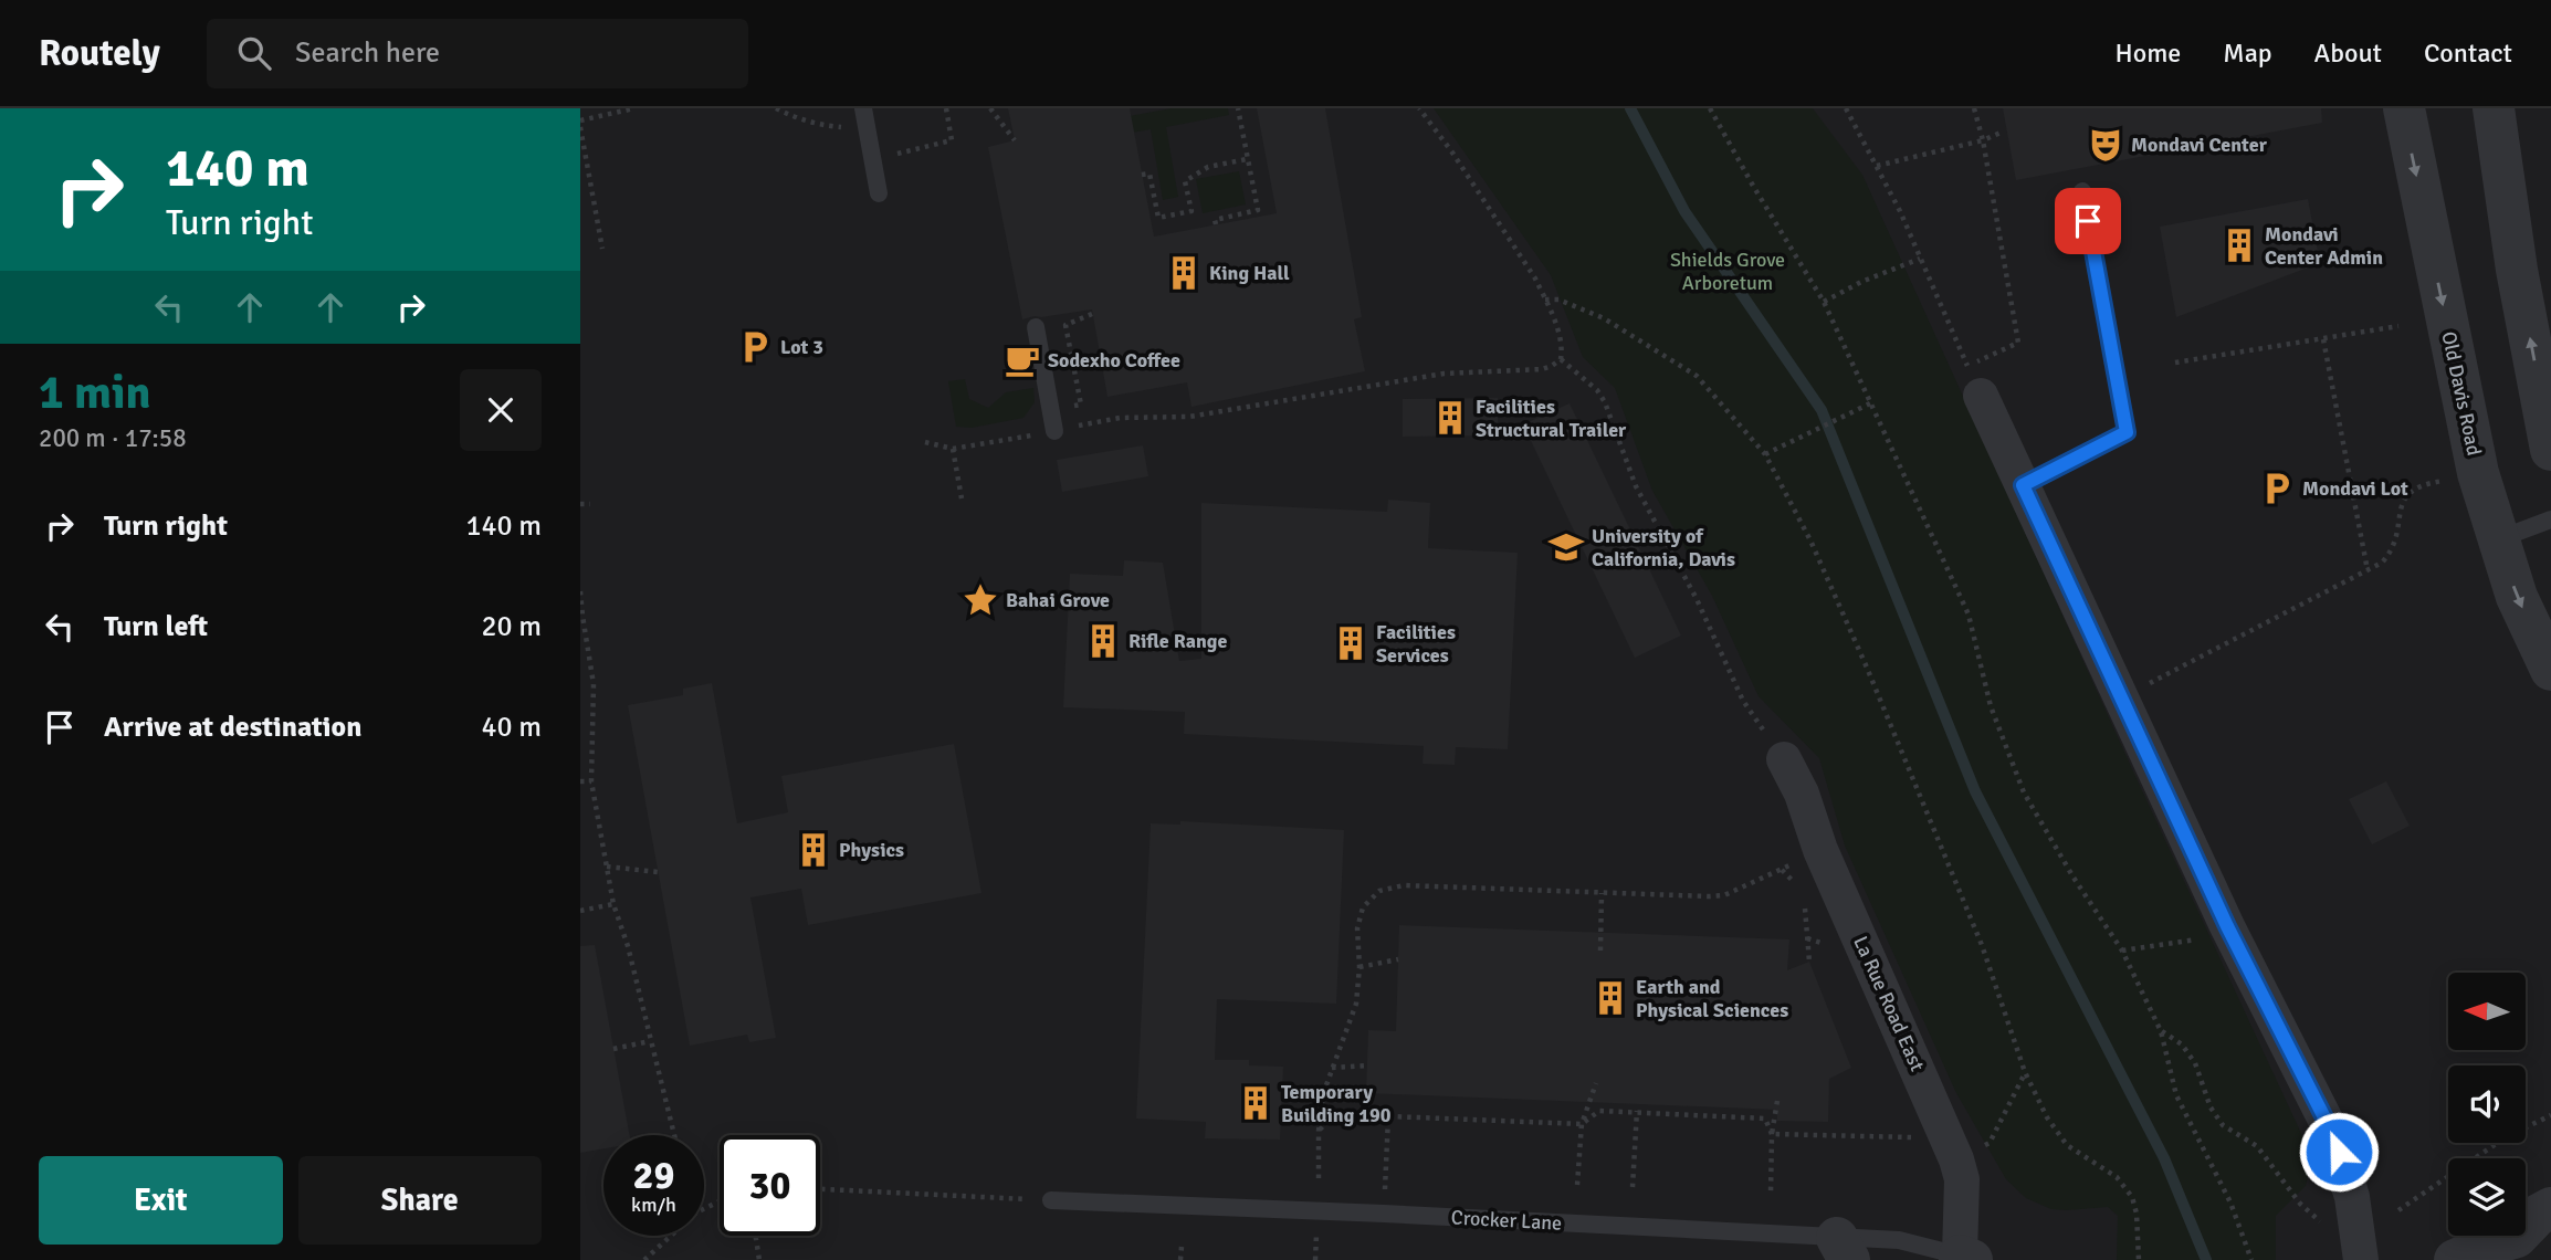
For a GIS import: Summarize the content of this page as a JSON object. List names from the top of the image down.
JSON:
{
  "streets": {
    "street": ["Old Davis Road", "La Rue Road East"],
    "lane": ["Crocker Lane"]
  },
  "crossings": [
    ["La Rue Road East", "Crocker Lane"]
  ],
  "parks": ["Shields Grove Arboretum"],
  "places": {
    "theatre": ["Mondavi Center"],
    "building": [
      "Mondavi Center Admin",
      "King Hall",
      "Facilities Structural Trailer",
      "Rifle Range",
      "Facilities Services",
      "Physics",
      "Earth and Physical Sciences",
      "Temporary Building 190"
    ],
    "parking": ["Lot 3", "Mondavi Lot"],
    "cafe": ["Sodexho Coffee"],
    "school or university": ["University of California, Davis"],
    "place": ["Bahai Grove"]
  },
  "north": "left",
  "page": {
    "header": "Routely",
    "search": "Search here",
    "nav": [
      "Home",
      "Map",
      "About",
      "Contact"
    ],
    "turn": ["140 m", "Turn right"],
    "heading": ["1 min", "200 m · 17:58"],
    "list": [
      {
        "name": "Turn right",
        "value": "140 m"
      },
      {
        "name": "Turn left",
        "value": "20 m"
      },
      {
        "name": "Arrive at destination",
        "value": "40 m"
      }
    ],
    "speed": "29 km/h",
    "limit": "30",
    "buttons": ["Exit", "Share"]
  }
}
